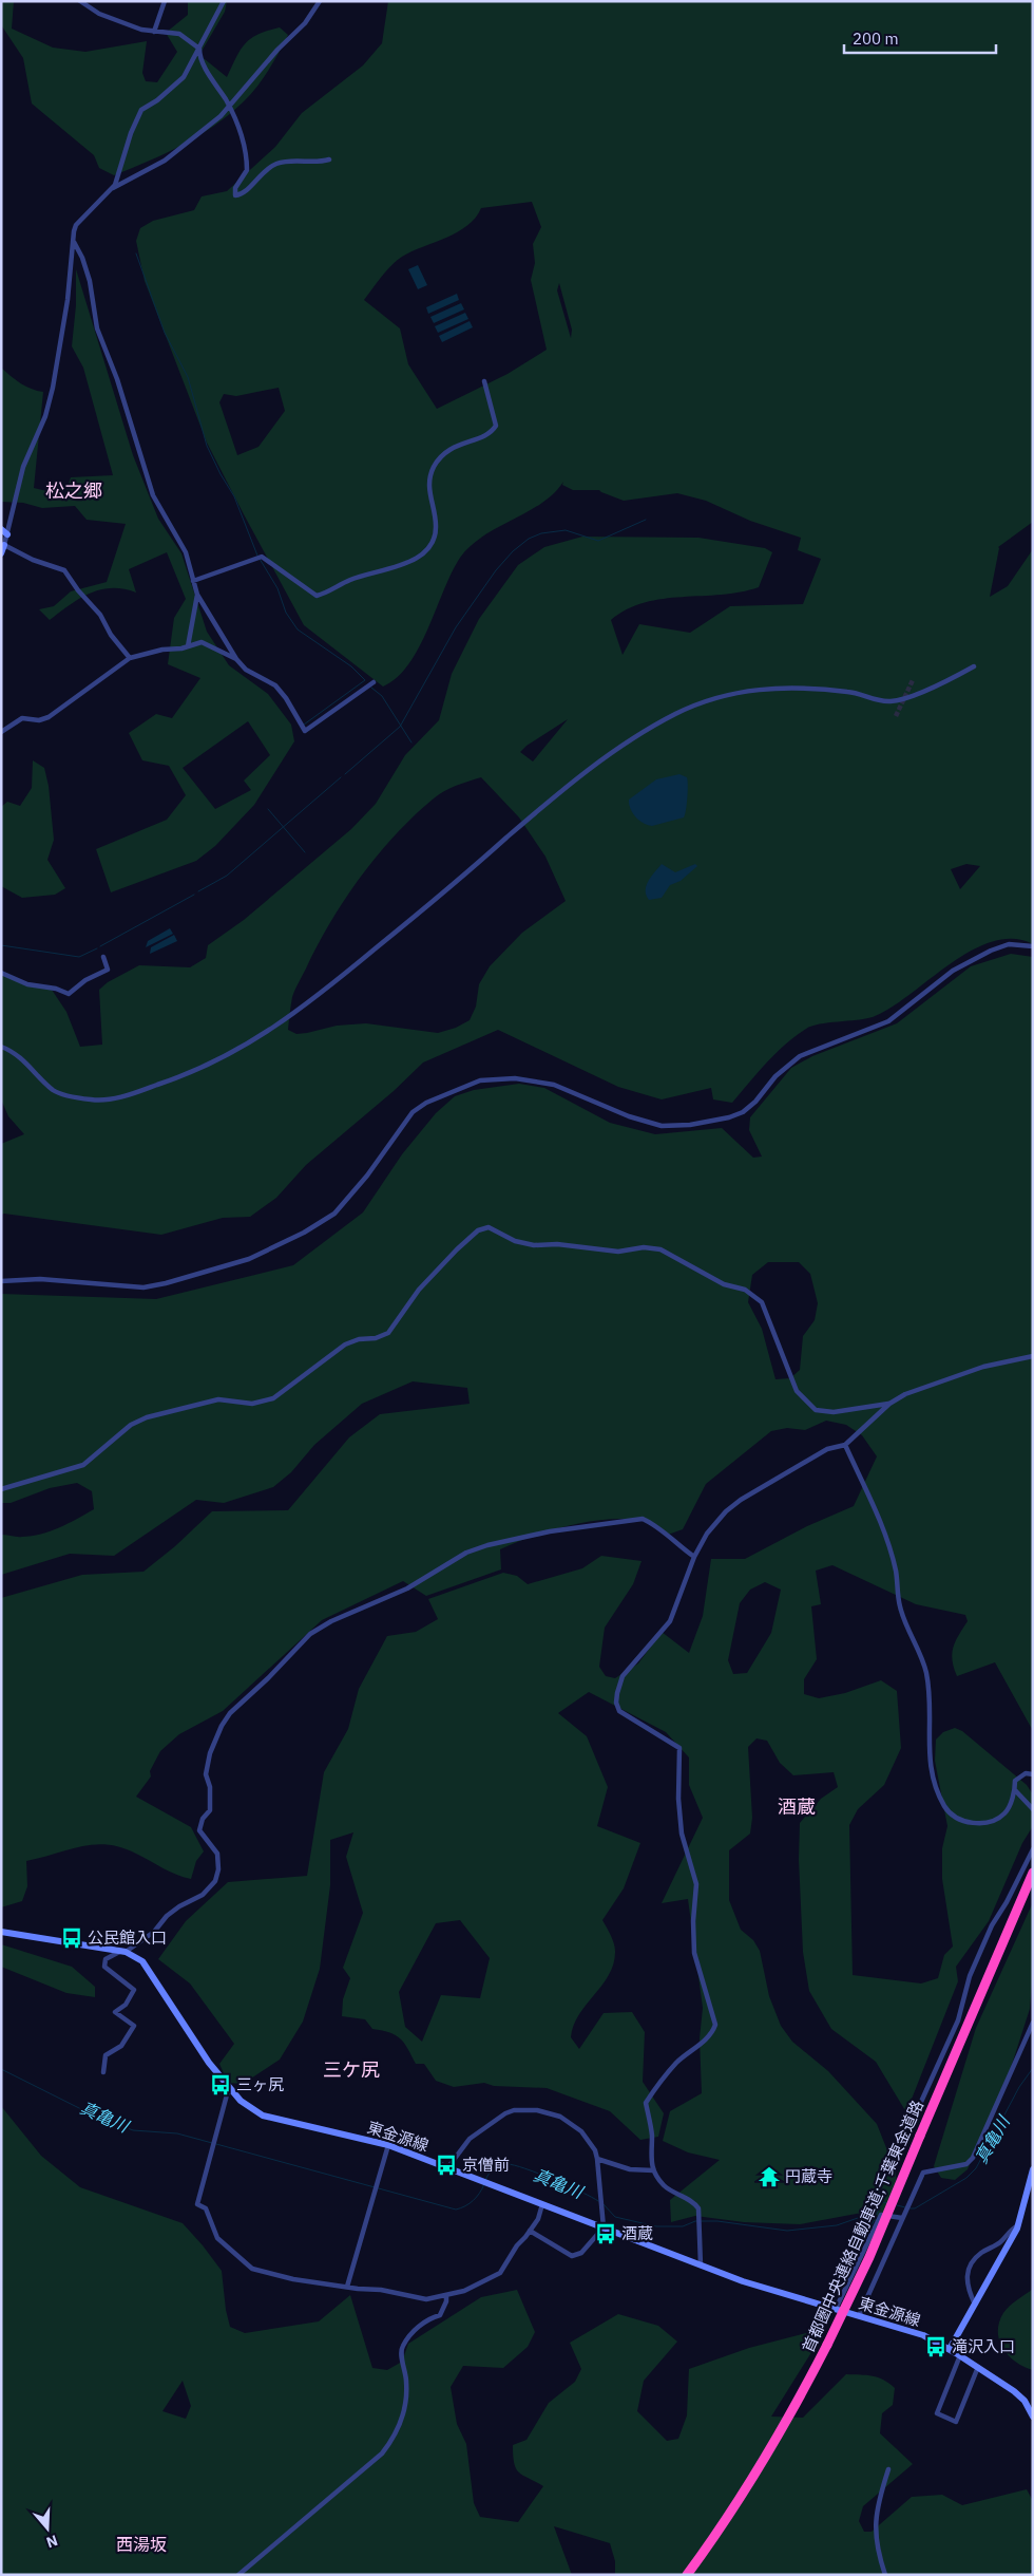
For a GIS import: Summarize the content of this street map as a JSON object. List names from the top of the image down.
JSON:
{
  "streets": {
    "highway": ["首都圏中央連絡自動車道;千葉東金道路"],
    "main road": ["東金源線"]
  },
  "districts": [
    "松之郷",
    "酒蔵",
    "三ケ尻",
    "西湯坂"
  ],
  "water": ["真亀川"],
  "places": {
    "bus stop": [
      "公民館入口",
      "三ヶ尻",
      "京僧前",
      "酒蔵",
      "滝沢入口"
    ],
    "temple": ["円蔵寺"]
  },
  "scale_bar": "200 m",
  "north": "bottom"
}
